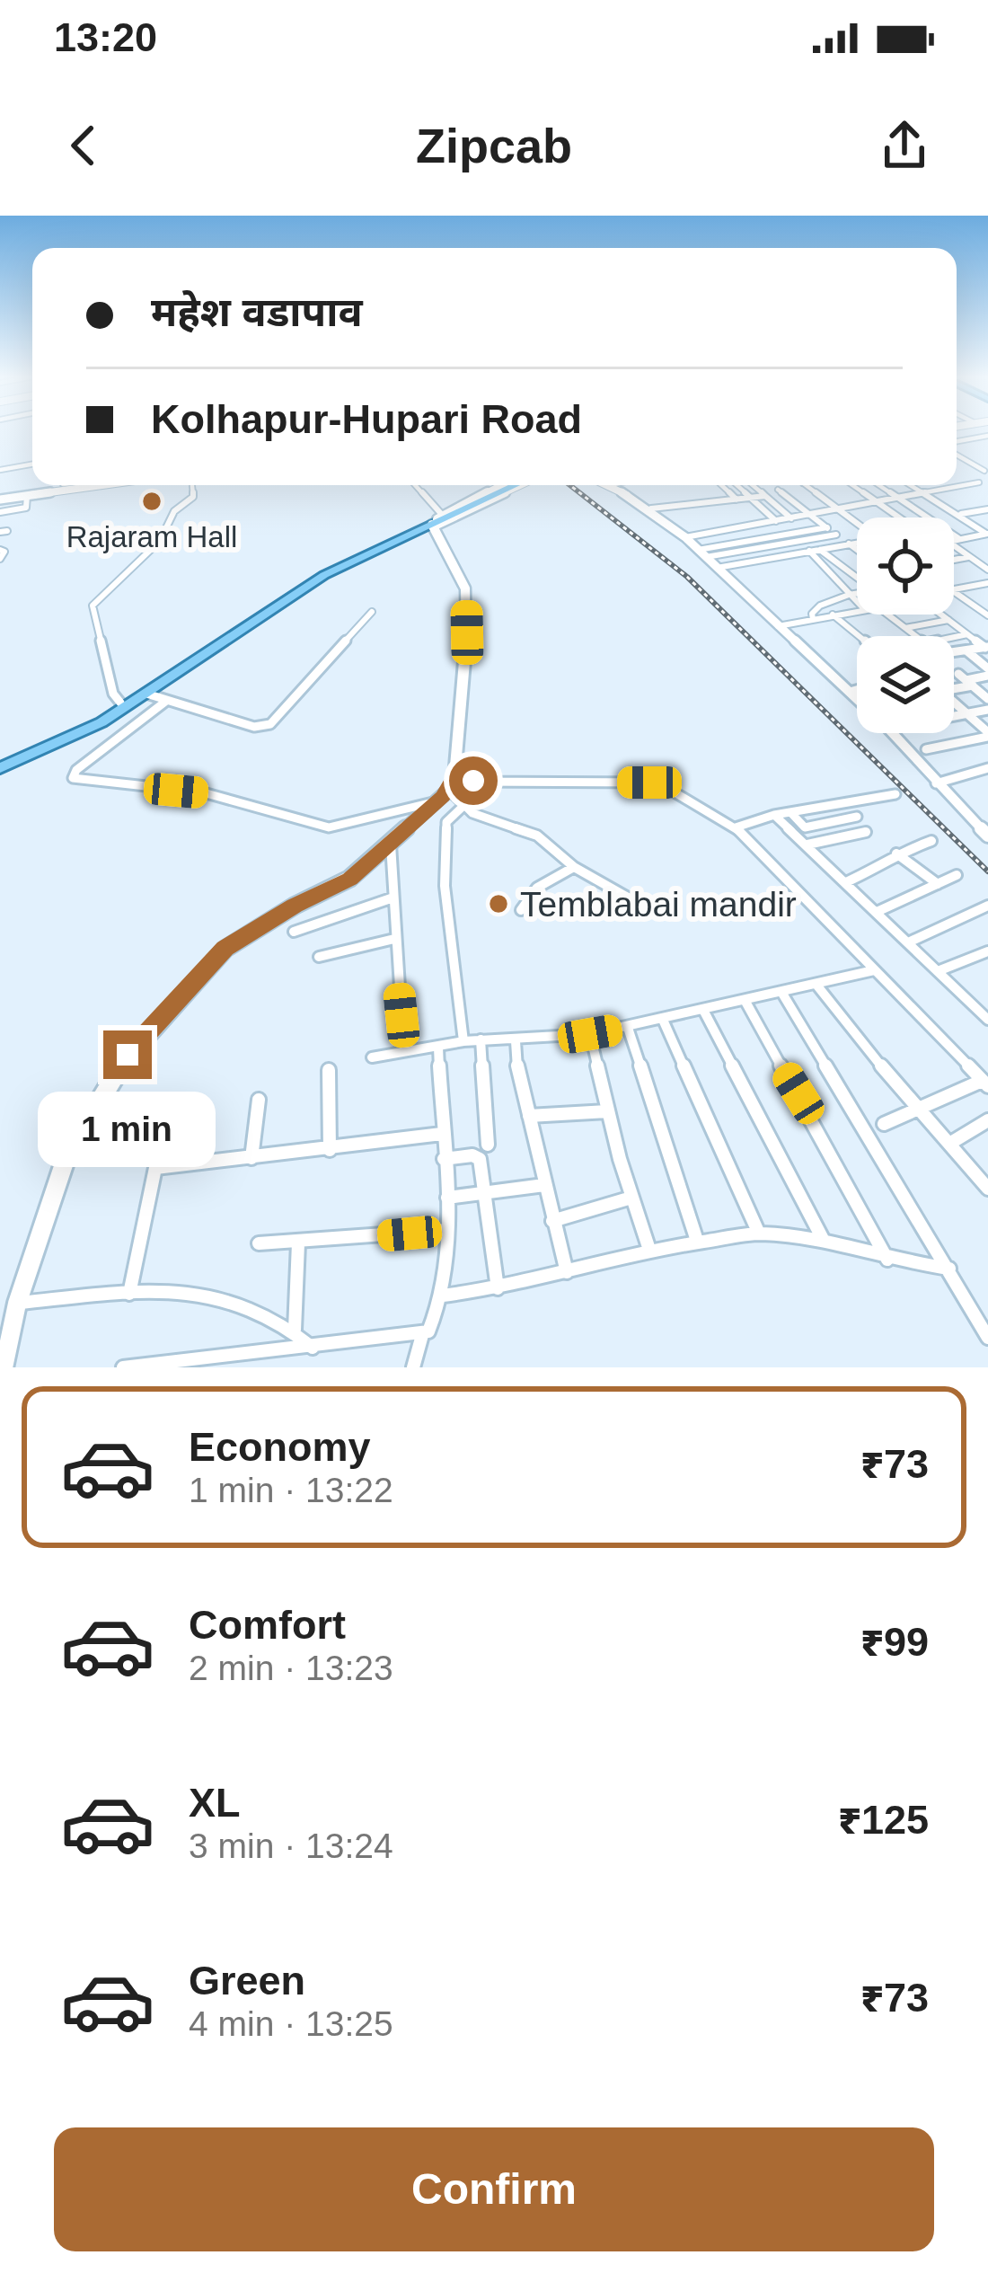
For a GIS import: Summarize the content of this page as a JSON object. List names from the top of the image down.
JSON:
{
  "places": ["Rajaram Hall", "Temblabai mandir"],
  "page": {
    "status": "13:20",
    "header": "Zipcab",
    "banner": ["महेश वडापाव", "Kolhapur-Hupari Road"],
    "bubble": "1 min",
    "list": [
      {
        "name": "Economy",
        "note": "1 min · 13:22",
        "value": "₹73"
      },
      {
        "name": "Comfort",
        "note": "2 min · 13:23",
        "value": "₹99"
      },
      {
        "name": "XL",
        "note": "3 min · 13:24",
        "value": "₹125"
      },
      {
        "name": "Green",
        "note": "4 min · 13:25",
        "value": "₹73"
      }
    ],
    "buttons": "Confirm"
  }
}
